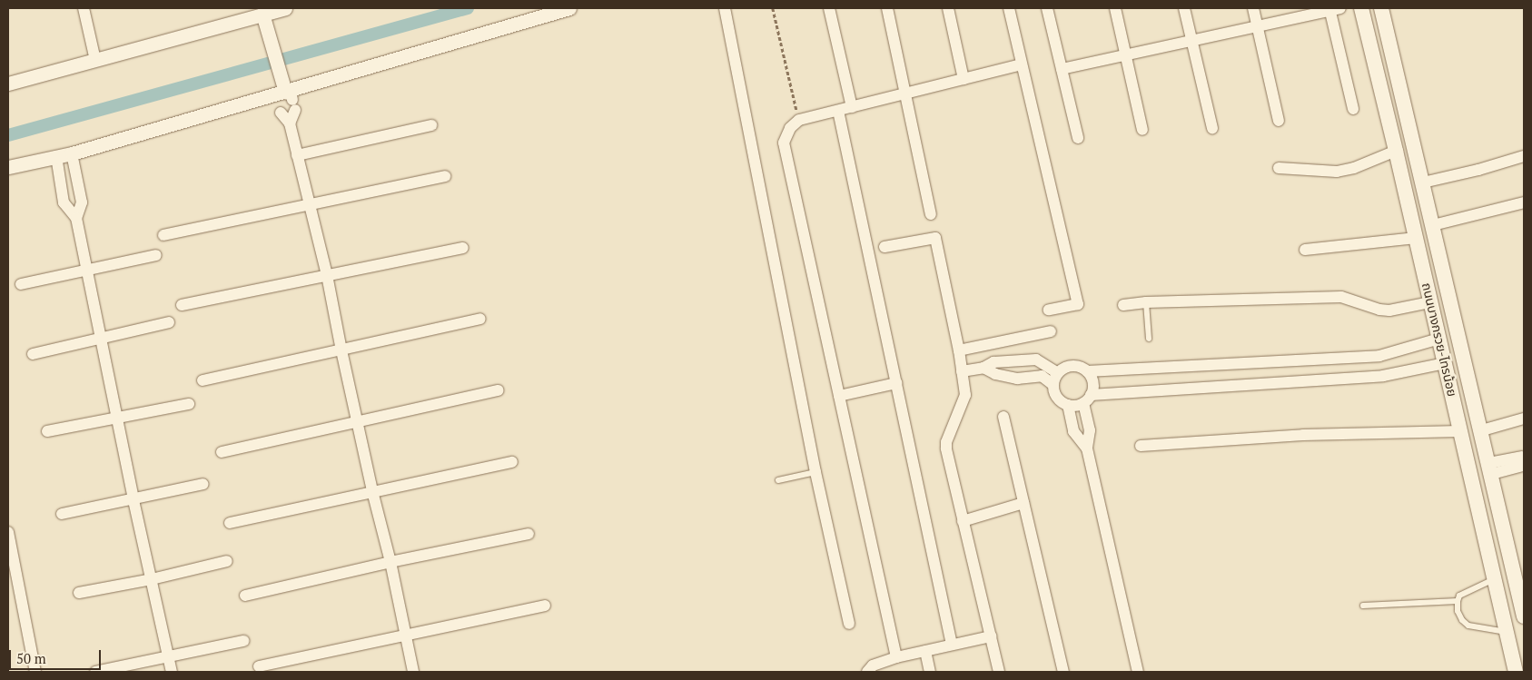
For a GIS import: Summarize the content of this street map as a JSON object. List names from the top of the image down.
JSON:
{
  "streets": {
    "main road": ["ถนนบางกรวย-ไทรน้อย"]
  },
  "scale_bar": "50 m"
}
